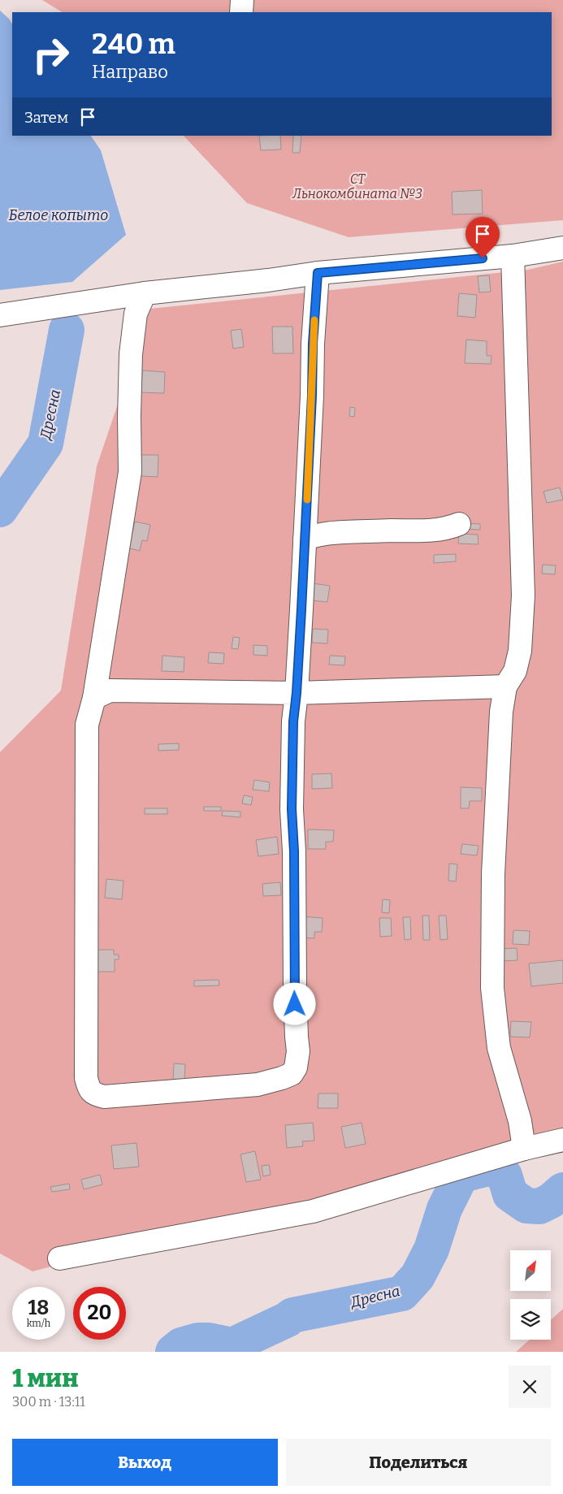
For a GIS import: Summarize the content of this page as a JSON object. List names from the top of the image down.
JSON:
{
  "water": ["Белое копыто", "Дресна"],
  "parks": ["СТ Льнокомбината №3"],
  "north": "top right",
  "page": {
    "turn": ["240 m", "Направо"],
    "then": "Затем",
    "speed": "18 km/h",
    "limit": "20",
    "heading": ["1 мин", "300 m · 13:11"],
    "buttons": ["Выход", "Поделиться"]
  }
}
